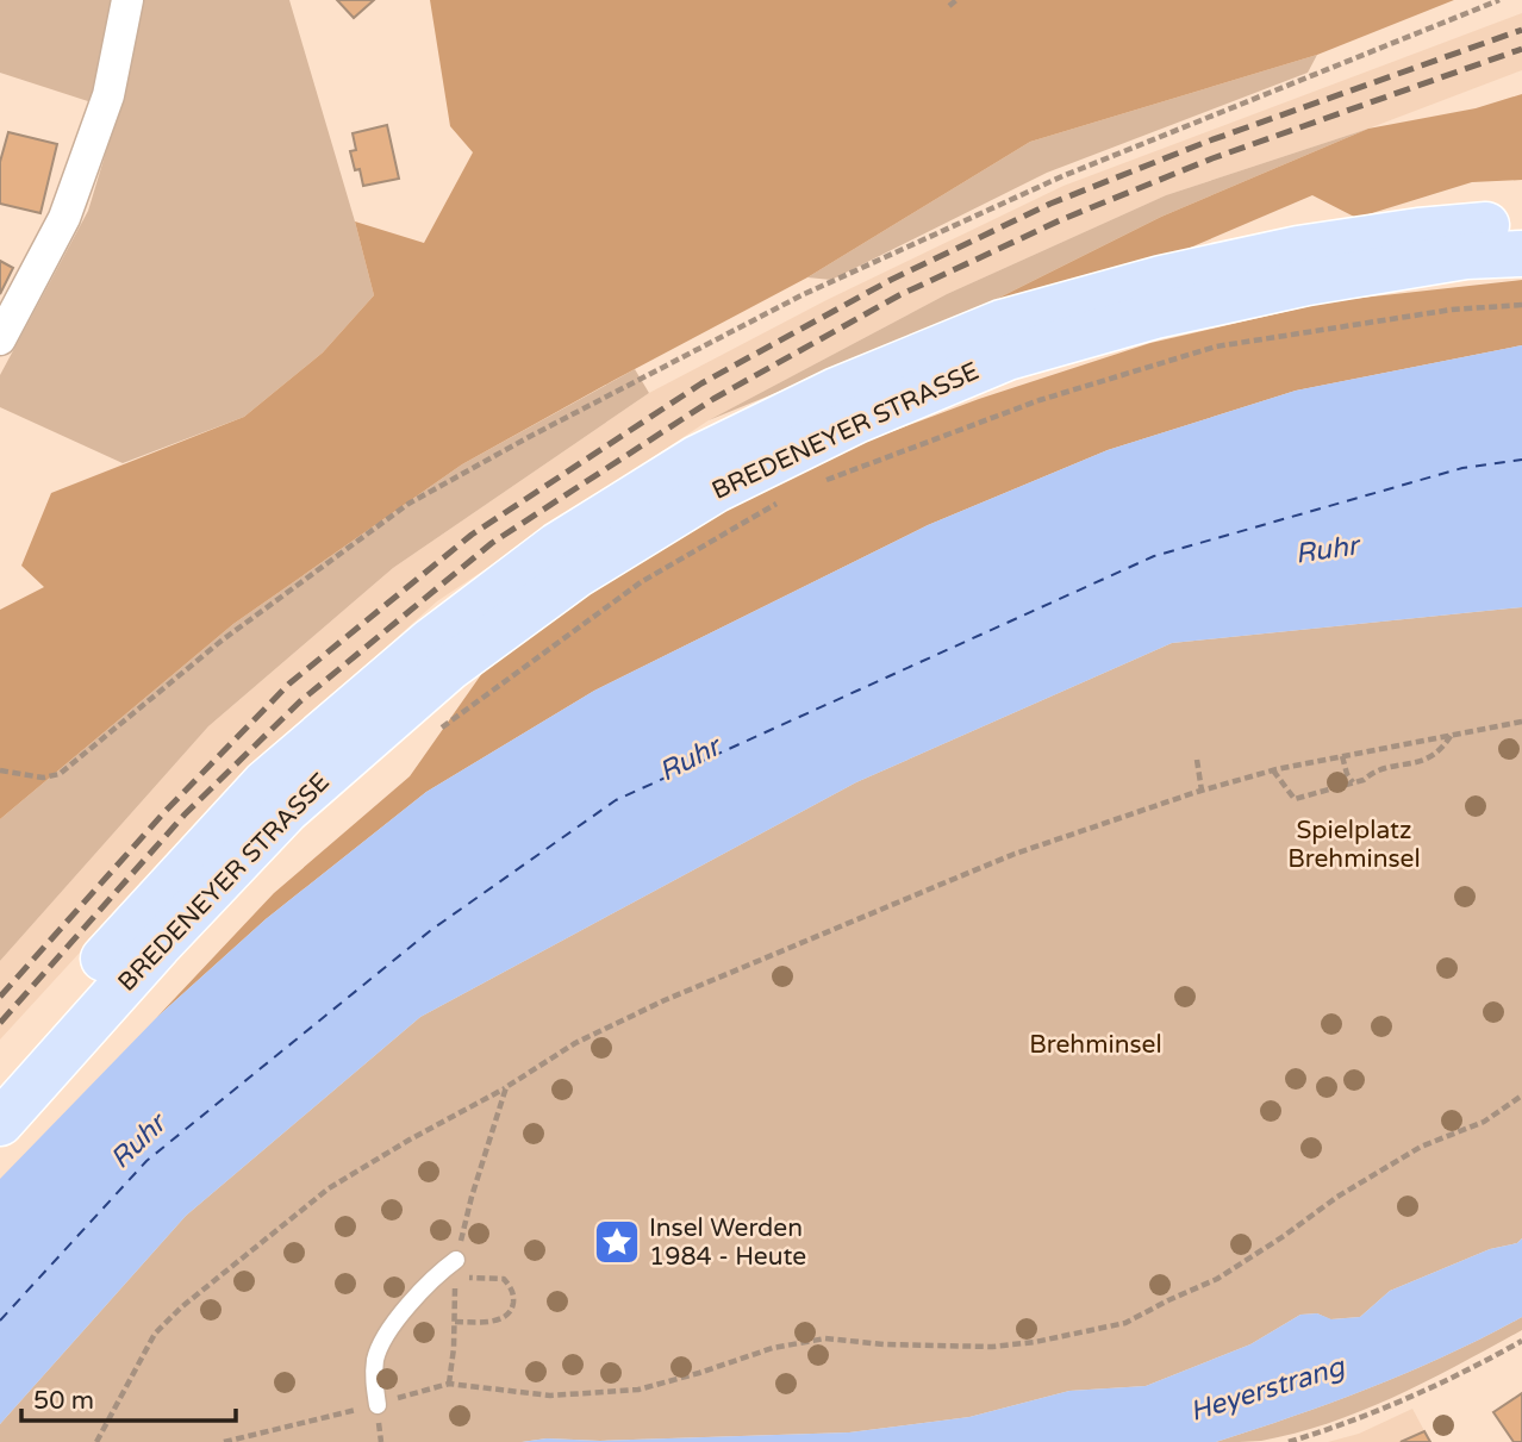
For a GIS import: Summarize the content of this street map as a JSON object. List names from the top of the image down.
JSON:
{
  "streets": {
    "main road": ["BREDENEYER STRASSE"]
  },
  "water": ["Ruhr", "Heyerstrang"],
  "parks": ["Spielplatz Brehminsel", "Brehminsel"],
  "places": {
    "place": ["Insel Werden 1984 - Heute"]
  },
  "scale_bar": "50 m"
}
